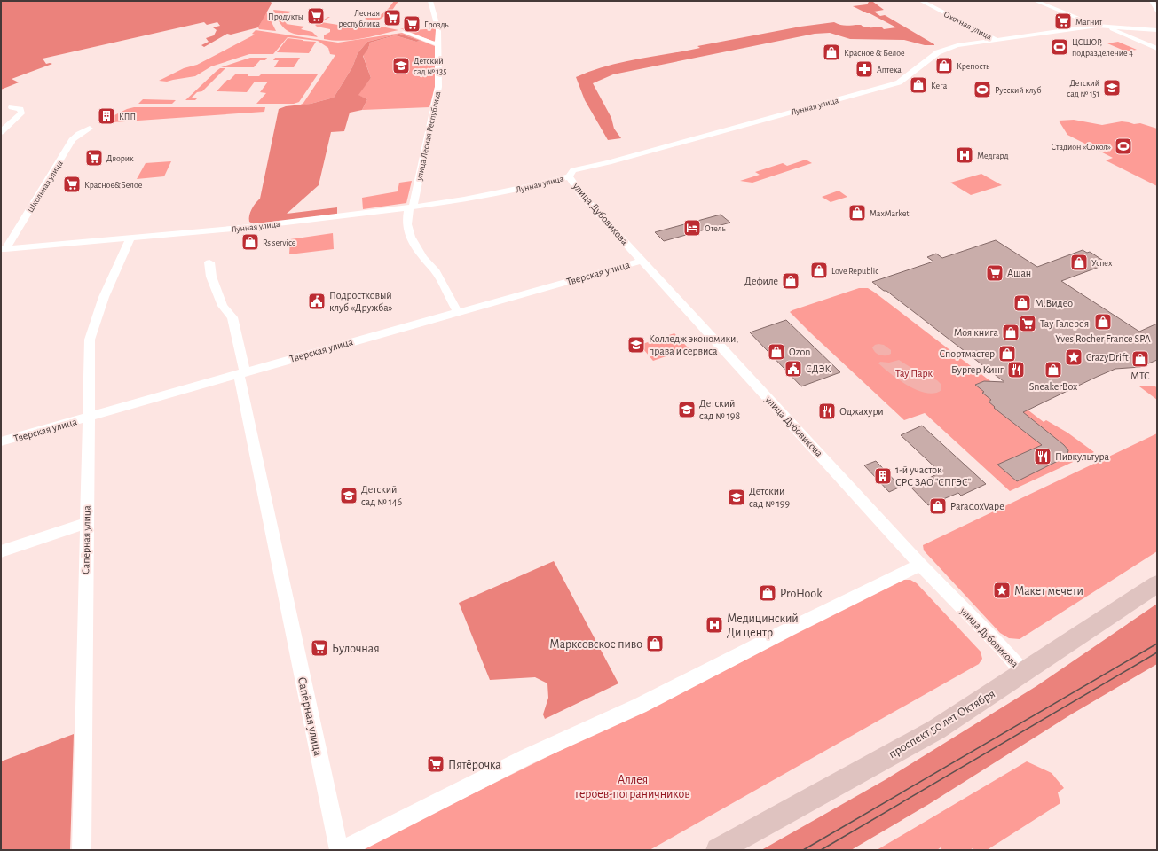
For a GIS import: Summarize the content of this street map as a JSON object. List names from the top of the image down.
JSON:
{
  "streets": {
    "main road": ["проспект 50 лет Октября"],
    "street": [
      "Охотная улица",
      "Лунная улица",
      "улица Лесная Республика",
      "Школьная улица",
      "улица Дубовикова",
      "Тверская улица",
      "Сапёрная улица"
    ]
  },
  "crossings": [
    ["Охотная улица", "Лунная улица"],
    ["Лунная улица", "улица Лесная Республика"],
    ["Лунная улица", "Школьная улица"],
    ["Лунная улица", "улица Дубовикова"],
    ["Лунная улица", "Сапёрная улица"],
    ["улица Лесная Республика", "Тверская улица"],
    ["улица Дубовикова", "Тверская улица"],
    ["улица Дубовикова", "проспект 50 лет Октября"],
    ["Тверская улица", "Сапёрная улица"]
  ],
  "parks": ["Тау Парк", "Аллея героев-пограничников"],
  "places": {
    "supermarket": [
      "Продукты",
      "Лесная республика",
      "Магнит",
      "Гроздь",
      "Дворик",
      "Красное&Белое",
      "Ашан",
      "Тау Галерея",
      "Булочная",
      "Пятёрочка"
    ],
    "sports": ["ЦСШОР, подразделение 4", "Русский клуб", "Стадион «Сокол»"],
    "shop": [
      "Красное & Белое",
      "Крепость",
      "Кега",
      "MaxMarket",
      "Rs service",
      "Успех",
      "Love Republic",
      "Дефиле",
      "М.Видео",
      "Yves Rocher France SPA",
      "Моя книга",
      "Ozon",
      "Спортмастер",
      "МТС",
      "SneakerBox",
      "ParadoxVape",
      "ProHook",
      "Марксовское пиво"
    ],
    "school or university": [
      "Детский сад № 135",
      "Детский сад № 151",
      "Колледж экономики, права и сервиса",
      "Детский сад № 198",
      "Детский сад № 146",
      "Детский сад № 199"
    ],
    "pharmacy": ["Аптека"],
    "building": ["КПП", "1-й участок СРС ЗАО \"СПГЭС\""],
    "hospital": ["Медгард", "Медицинский Ди центр"],
    "hotel": ["Отель"],
    "public building": ["Подростковый клуб «Дружба»", "СДЭК"],
    "place": ["CrazyDrift", "Макет мечети"],
    "restaurant": ["Бургер Кинг", "Оджахури", "Пивкультура"]
  }
}
